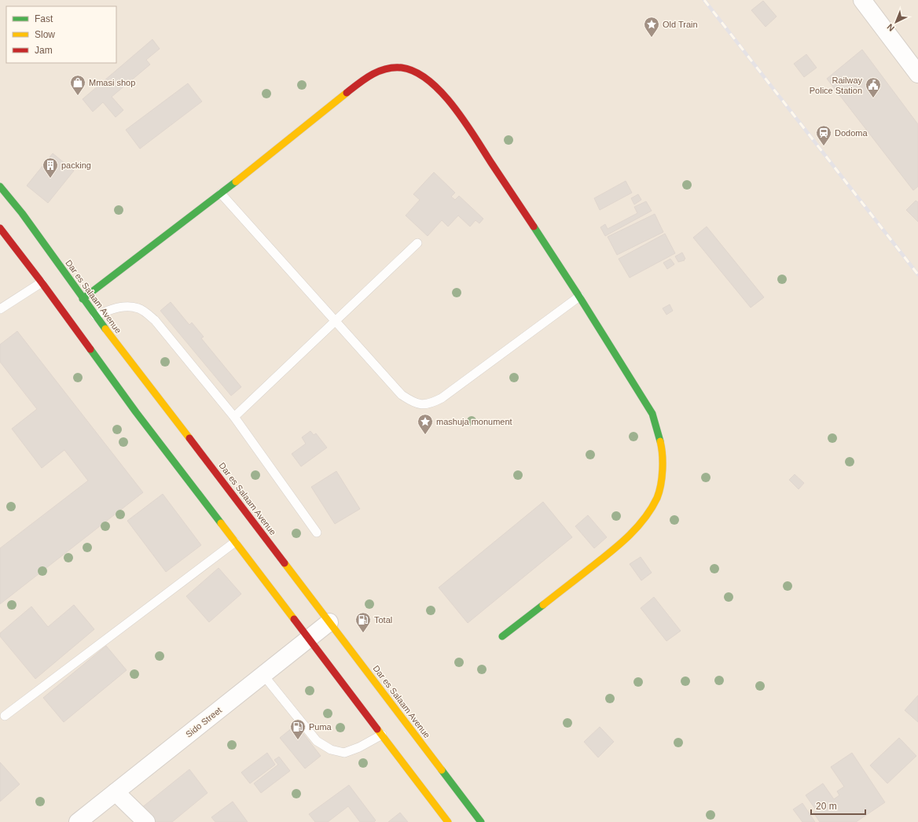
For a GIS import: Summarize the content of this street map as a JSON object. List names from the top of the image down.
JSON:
{
  "streets": {
    "main road": ["Dar es Salaam Avenue"],
    "street": ["Sido Street"]
  },
  "crossings": [
    ["Dar es Salaam Avenue", "Sido Street"]
  ],
  "places": {
    "place": ["Old Train", "mashuja monument"],
    "shop": ["Mmasi shop"],
    "public building": ["Railway Police Station"],
    "station": ["Dodoma"],
    "building": ["packing"],
    "fuel station": ["Total", "Puma"]
  },
  "legend": ["Fast", "Slow", "Jam"],
  "scale_bar": "20 m",
  "north": "bottom left"
}
